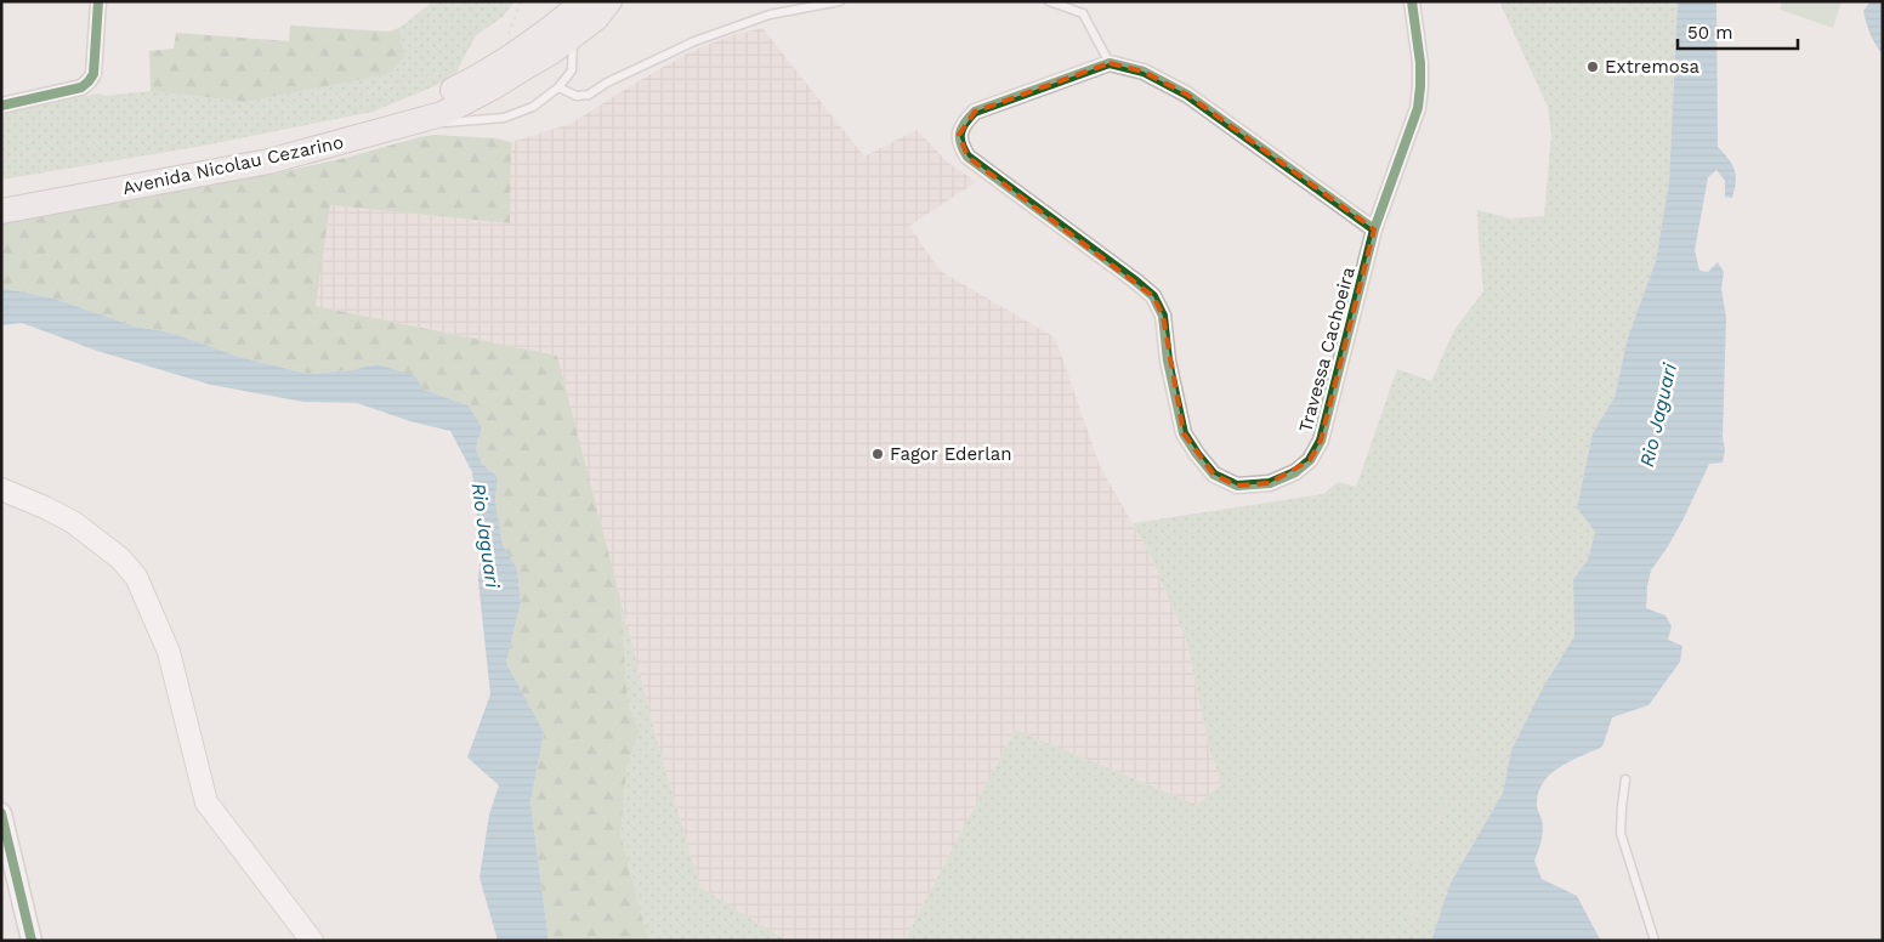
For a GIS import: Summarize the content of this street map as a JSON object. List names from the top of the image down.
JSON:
{
  "streets": {
    "main road": ["Avenida Nicolau Cezarino"],
    "street": ["Travessa Cachoeira"]
  },
  "water": ["Rio Jaguari"],
  "places": ["Extremosa", "Fagor Ederlan"],
  "scale_bar": "50 m"
}
